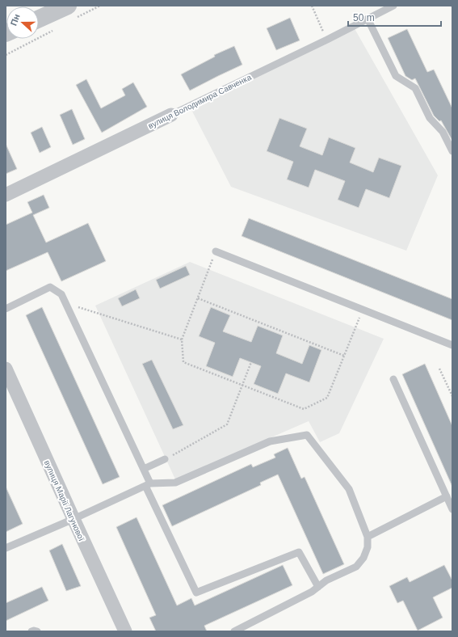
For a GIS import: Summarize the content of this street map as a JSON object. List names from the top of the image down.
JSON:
{
  "streets": {
    "street": ["вулиця Володимира Савченка", "вулиця Марії Лагунової"]
  },
  "scale_bar": "50 m",
  "north": "left"
}
